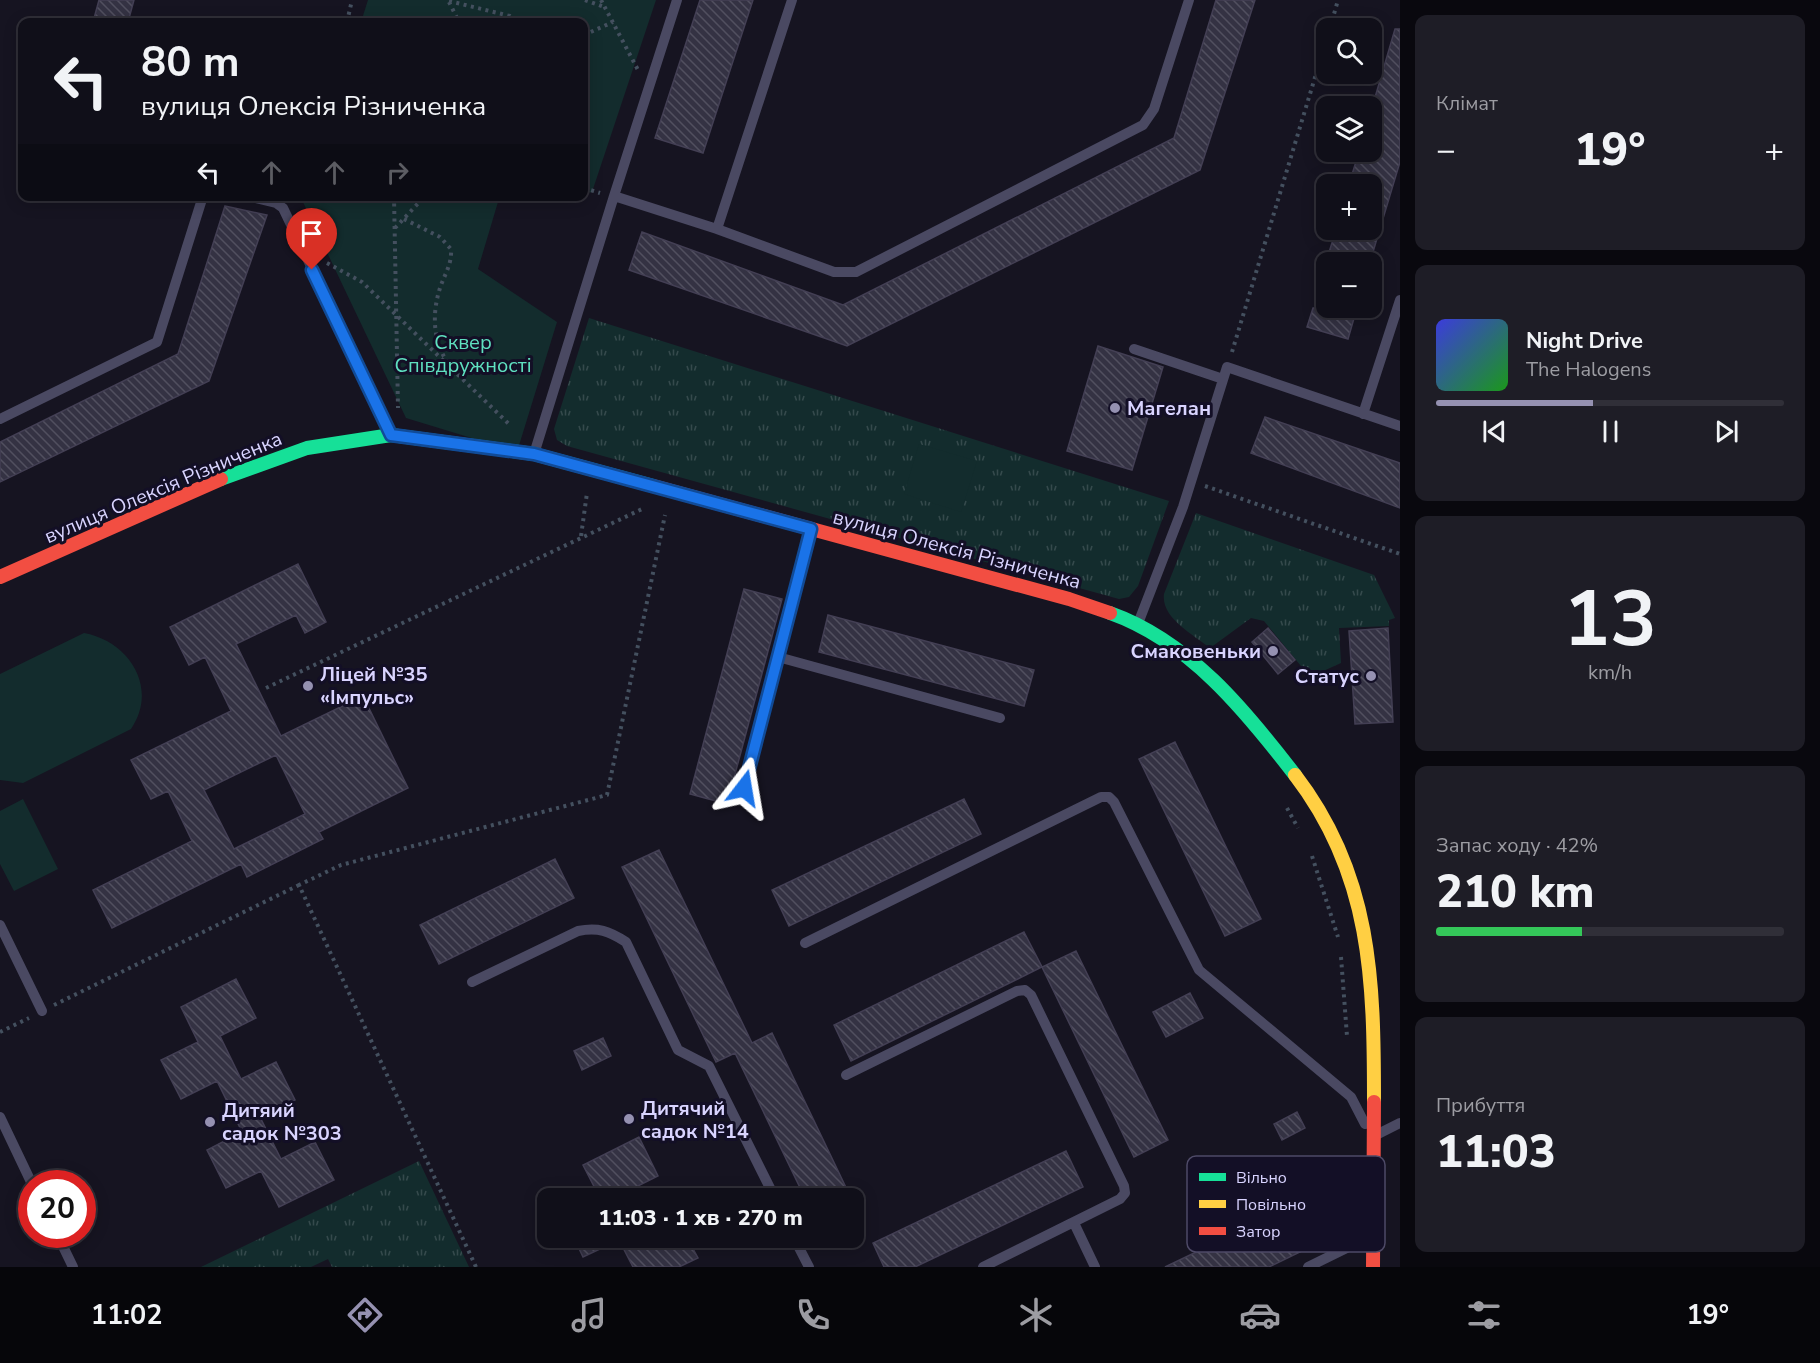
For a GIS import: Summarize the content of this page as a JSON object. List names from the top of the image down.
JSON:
{
  "streets": {
    "street": ["вулиця Олексія Різниченка"]
  },
  "parks": ["Сквер Співдружності"],
  "places": [
    "Магелан",
    "Смаковеньки",
    "Статус",
    "Ліцей №35 «Імпульс»",
    "Дитячий садок №14",
    "Дитяий садок №303"
  ],
  "legend": ["Вільно", "Повільно", "Затор"],
  "page": {
    "tile": [
      "Клімат",
      ["13", "km/h"],
      ["Запас ходу · 42%", "210 km"],
      ["Прибуття", "11:03"]
    ],
    "map_buttons": ["+", "−"],
    "turn": ["80 m", "вулиця Олексія Різниченка"],
    "heat": ["−", "19°", "+"],
    "song": ["Night Drive", "The Halogens"],
    "limit": "20",
    "trip": "11:03 · 1 хв · 270 m",
    "tabs": ["11:02", "19°"]
  }
}
